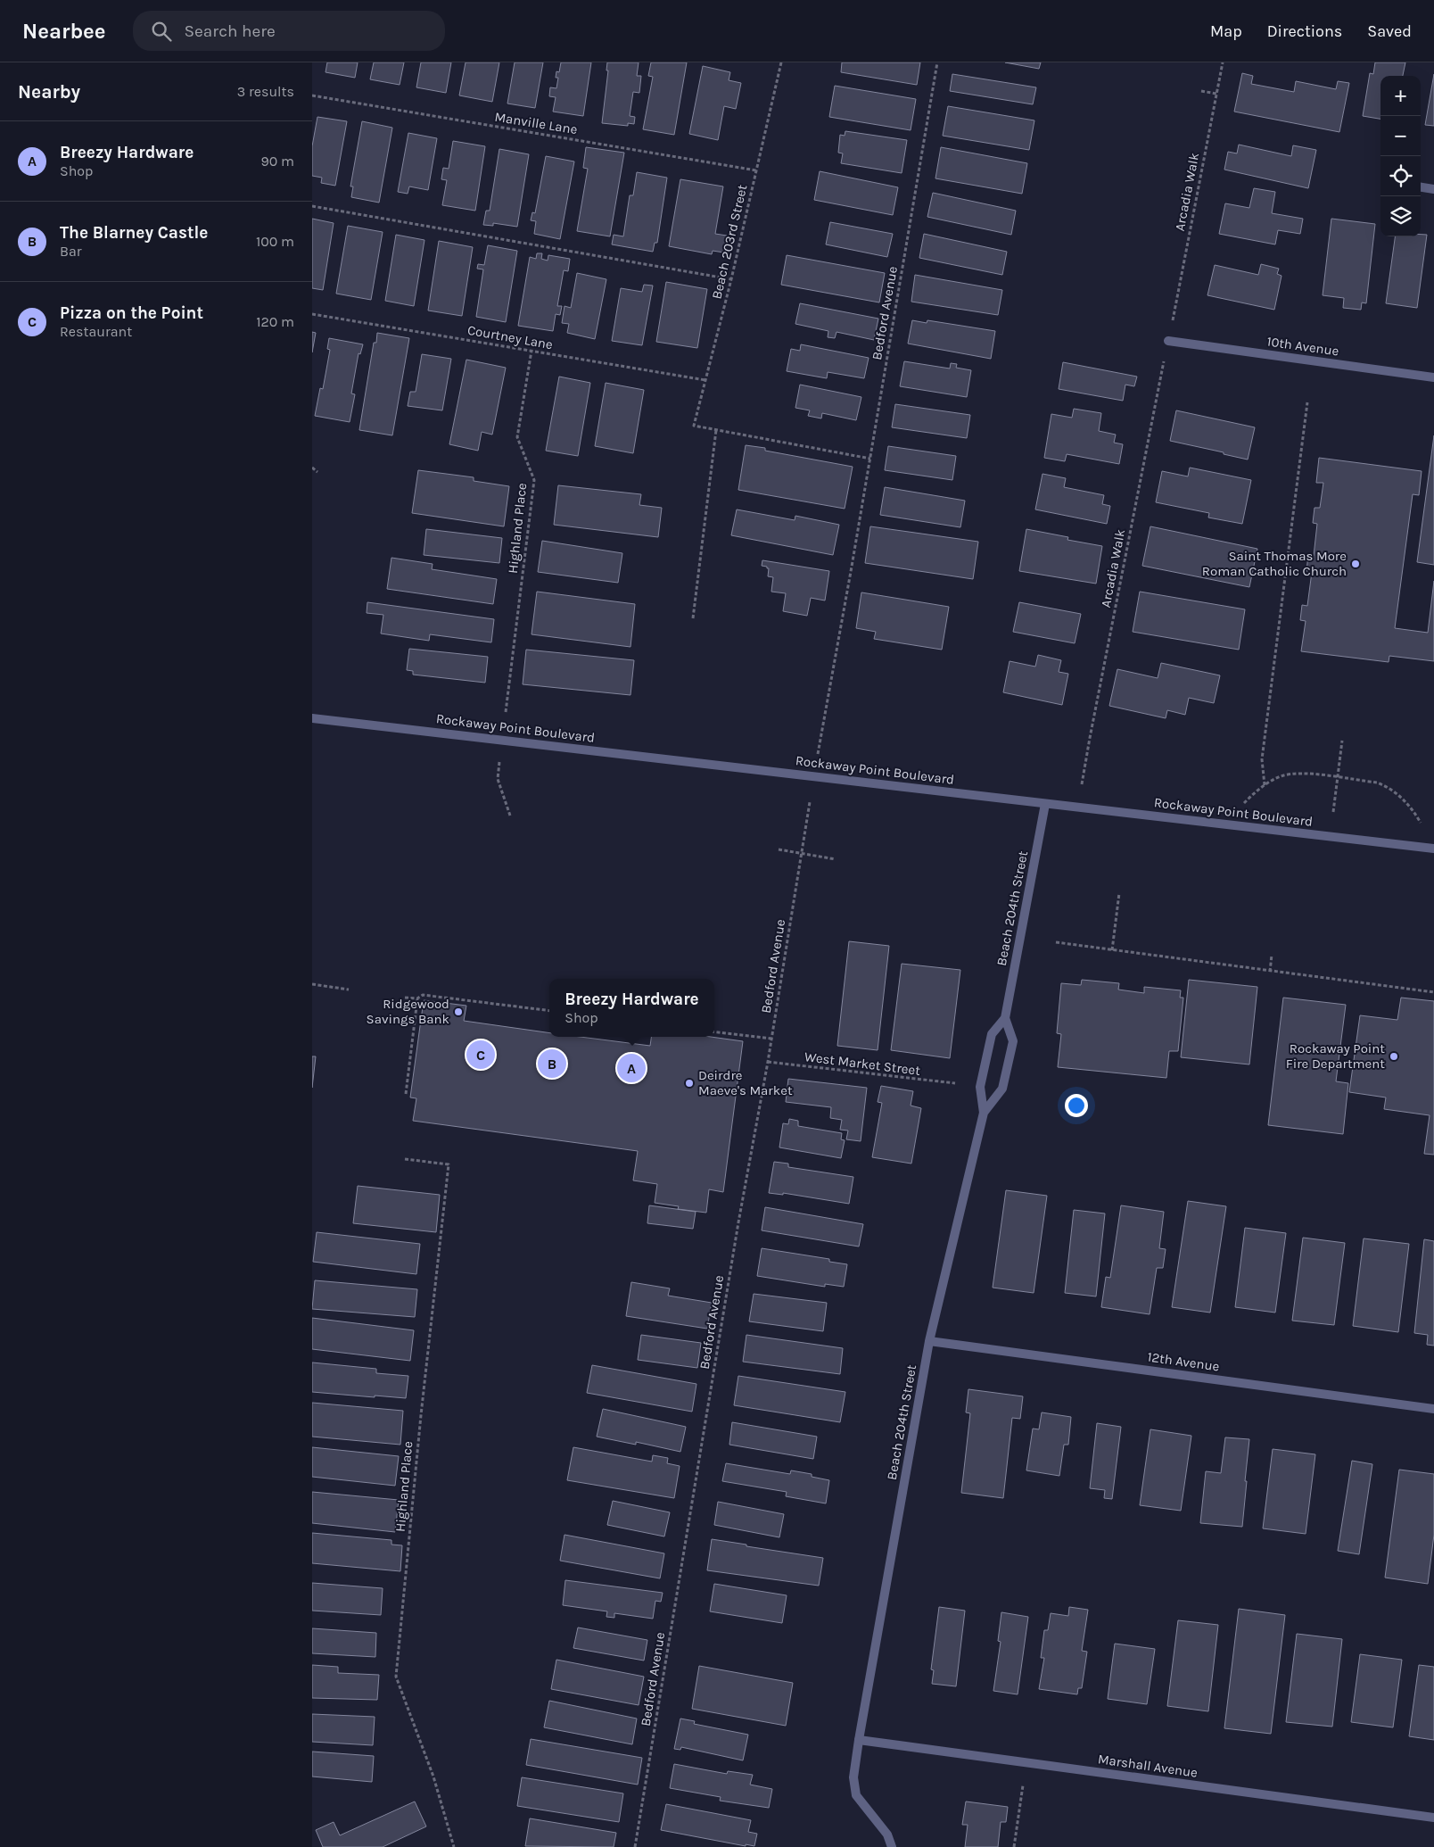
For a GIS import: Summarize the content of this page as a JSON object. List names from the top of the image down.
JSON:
{
  "streets": {
    "street": [
      "10th Avenue",
      "Rockaway Point Boulevard",
      "Beach 204th Street",
      "12th Avenue",
      "Marshall Avenue"
    ],
    "path": [
      "Manville Lane",
      "Arcadia Walk",
      "Beach 203rd Street",
      "Bedford Avenue",
      "Courtney Lane",
      "Highland Place",
      "West Market Street"
    ]
  },
  "crossings": [
    ["Manville Lane", "Beach 203rd Street"],
    ["Beach 203rd Street", "Courtney Lane"],
    ["Bedford Avenue", "West Market Street"],
    ["Courtney Lane", "Highland Place"],
    ["Rockaway Point Boulevard", "Beach 204th Street"],
    ["Beach 204th Street", "12th Avenue"],
    ["Beach 204th Street", "Marshall Avenue"]
  ],
  "places": [
    "Saint Thomas More Roman Catholic Church",
    "Ridgewood Savings Bank",
    "Rockaway Point Fire Department",
    "Deirdre Maeve's Market"
  ],
  "page": {
    "header": "Nearbee",
    "search": "Search here",
    "nav": ["Map", "Directions", "Saved"],
    "heading": ["Nearby", "3 results"],
    "map_buttons": ["+", "−"],
    "list": [
      {
        "mark": "A",
        "name": "Breezy Hardware",
        "note": "Shop",
        "value": "90 m"
      },
      {
        "mark": "B",
        "name": "The Blarney Castle",
        "note": "Bar",
        "value": "100 m"
      },
      {
        "mark": "C",
        "name": "Pizza on the Point",
        "note": "Restaurant",
        "value": "120 m"
      }
    ],
    "popup": ["Breezy Hardware", "Shop"],
    "pins": ["C", "B", "A"]
  }
}
